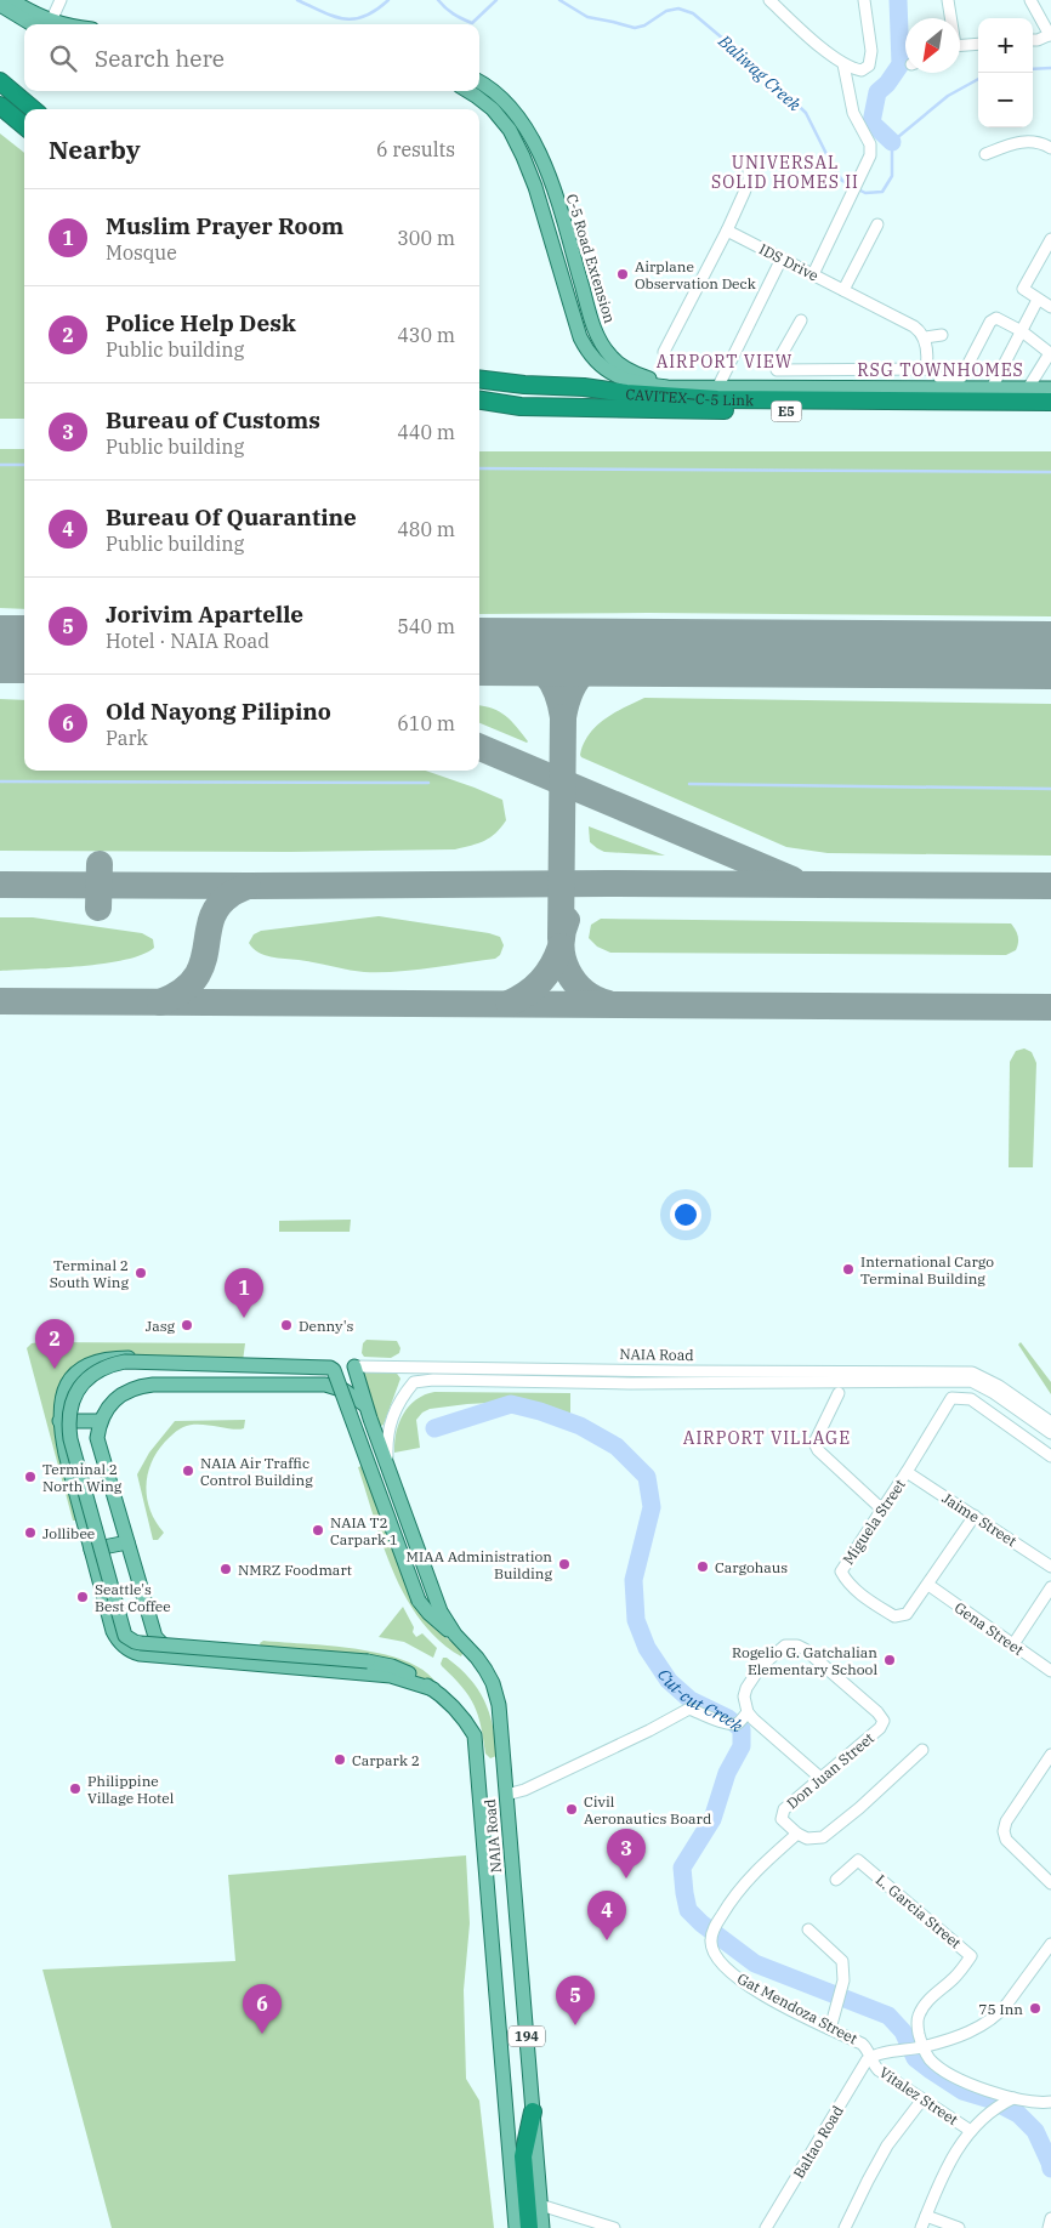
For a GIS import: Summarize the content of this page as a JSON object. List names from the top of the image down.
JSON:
{
  "streets": {
    "highway": ["CAVITEX–C-5 Link", "E5"],
    "main road": ["C-5 Road Extension", "NAIA Road", "194"],
    "street": [
      "IDS Drive",
      "Jaime Street",
      "Miguela Street",
      "Gena Street",
      "Don Juan Street",
      "L. Garcia Street",
      "Gat Mendoza Street",
      "Vitalez Street",
      "Baltao Road"
    ]
  },
  "crossings": [
    ["Jaime Street", "Miguela Street"],
    ["Miguela Street", "Gena Street"],
    ["Don Juan Street", "Gat Mendoza Street"],
    ["Gat Mendoza Street", "Vitalez Street"],
    ["Gat Mendoza Street", "Baltao Road"],
    ["Vitalez Street", "Baltao Road"]
  ],
  "districts": [
    "UNIVERSAL SOLID HOMES II",
    "AIRPORT VIEW",
    "RSG TOWNHOMES",
    "AIRPORT VILLAGE"
  ],
  "water": ["Baliwag Creek", "Cut-cut Creek"],
  "places": [
    "Airplane Observation Deck",
    "International Cargo Terminal Building",
    "Terminal 2 South Wing",
    "Jasg",
    "Denny's",
    "NAIA Air Traffic Control Building",
    "Terminal 2 North Wing",
    "NAIA T2 Carpark 1",
    "Jollibee",
    "MIAA Administration Building",
    "Cargohaus",
    "NMRZ Foodmart",
    "Seattle's Best Coffee",
    "Rogelio G. Gatchalian Elementary School",
    "Carpark 2",
    "Philippine Village Hotel",
    "Civil Aeronautics Board",
    "75 Inn"
  ],
  "north": "bottom left",
  "page": {
    "map_buttons": ["+", "−"],
    "search": "Search here",
    "heading": ["Nearby", "6 results"],
    "list": [
      {
        "mark": "1",
        "name": "Muslim Prayer Room",
        "note": "Mosque",
        "value": "300 m"
      },
      {
        "mark": "2",
        "name": "Police Help Desk",
        "note": "Public building",
        "value": "430 m"
      },
      {
        "mark": "3",
        "name": "Bureau of Customs",
        "note": "Public building",
        "value": "440 m"
      },
      {
        "mark": "4",
        "name": "Bureau Of Quarantine",
        "note": "Public building",
        "value": "480 m"
      },
      {
        "mark": "5",
        "name": "Jorivim Apartelle",
        "note": "Hotel · NAIA Road",
        "value": "540 m"
      },
      {
        "mark": "6",
        "name": "Old Nayong Pilipino",
        "note": "Park",
        "value": "610 m"
      }
    ],
    "pins": [
      "1",
      "2",
      "3",
      "4",
      "5",
      "6"
    ]
  }
}
